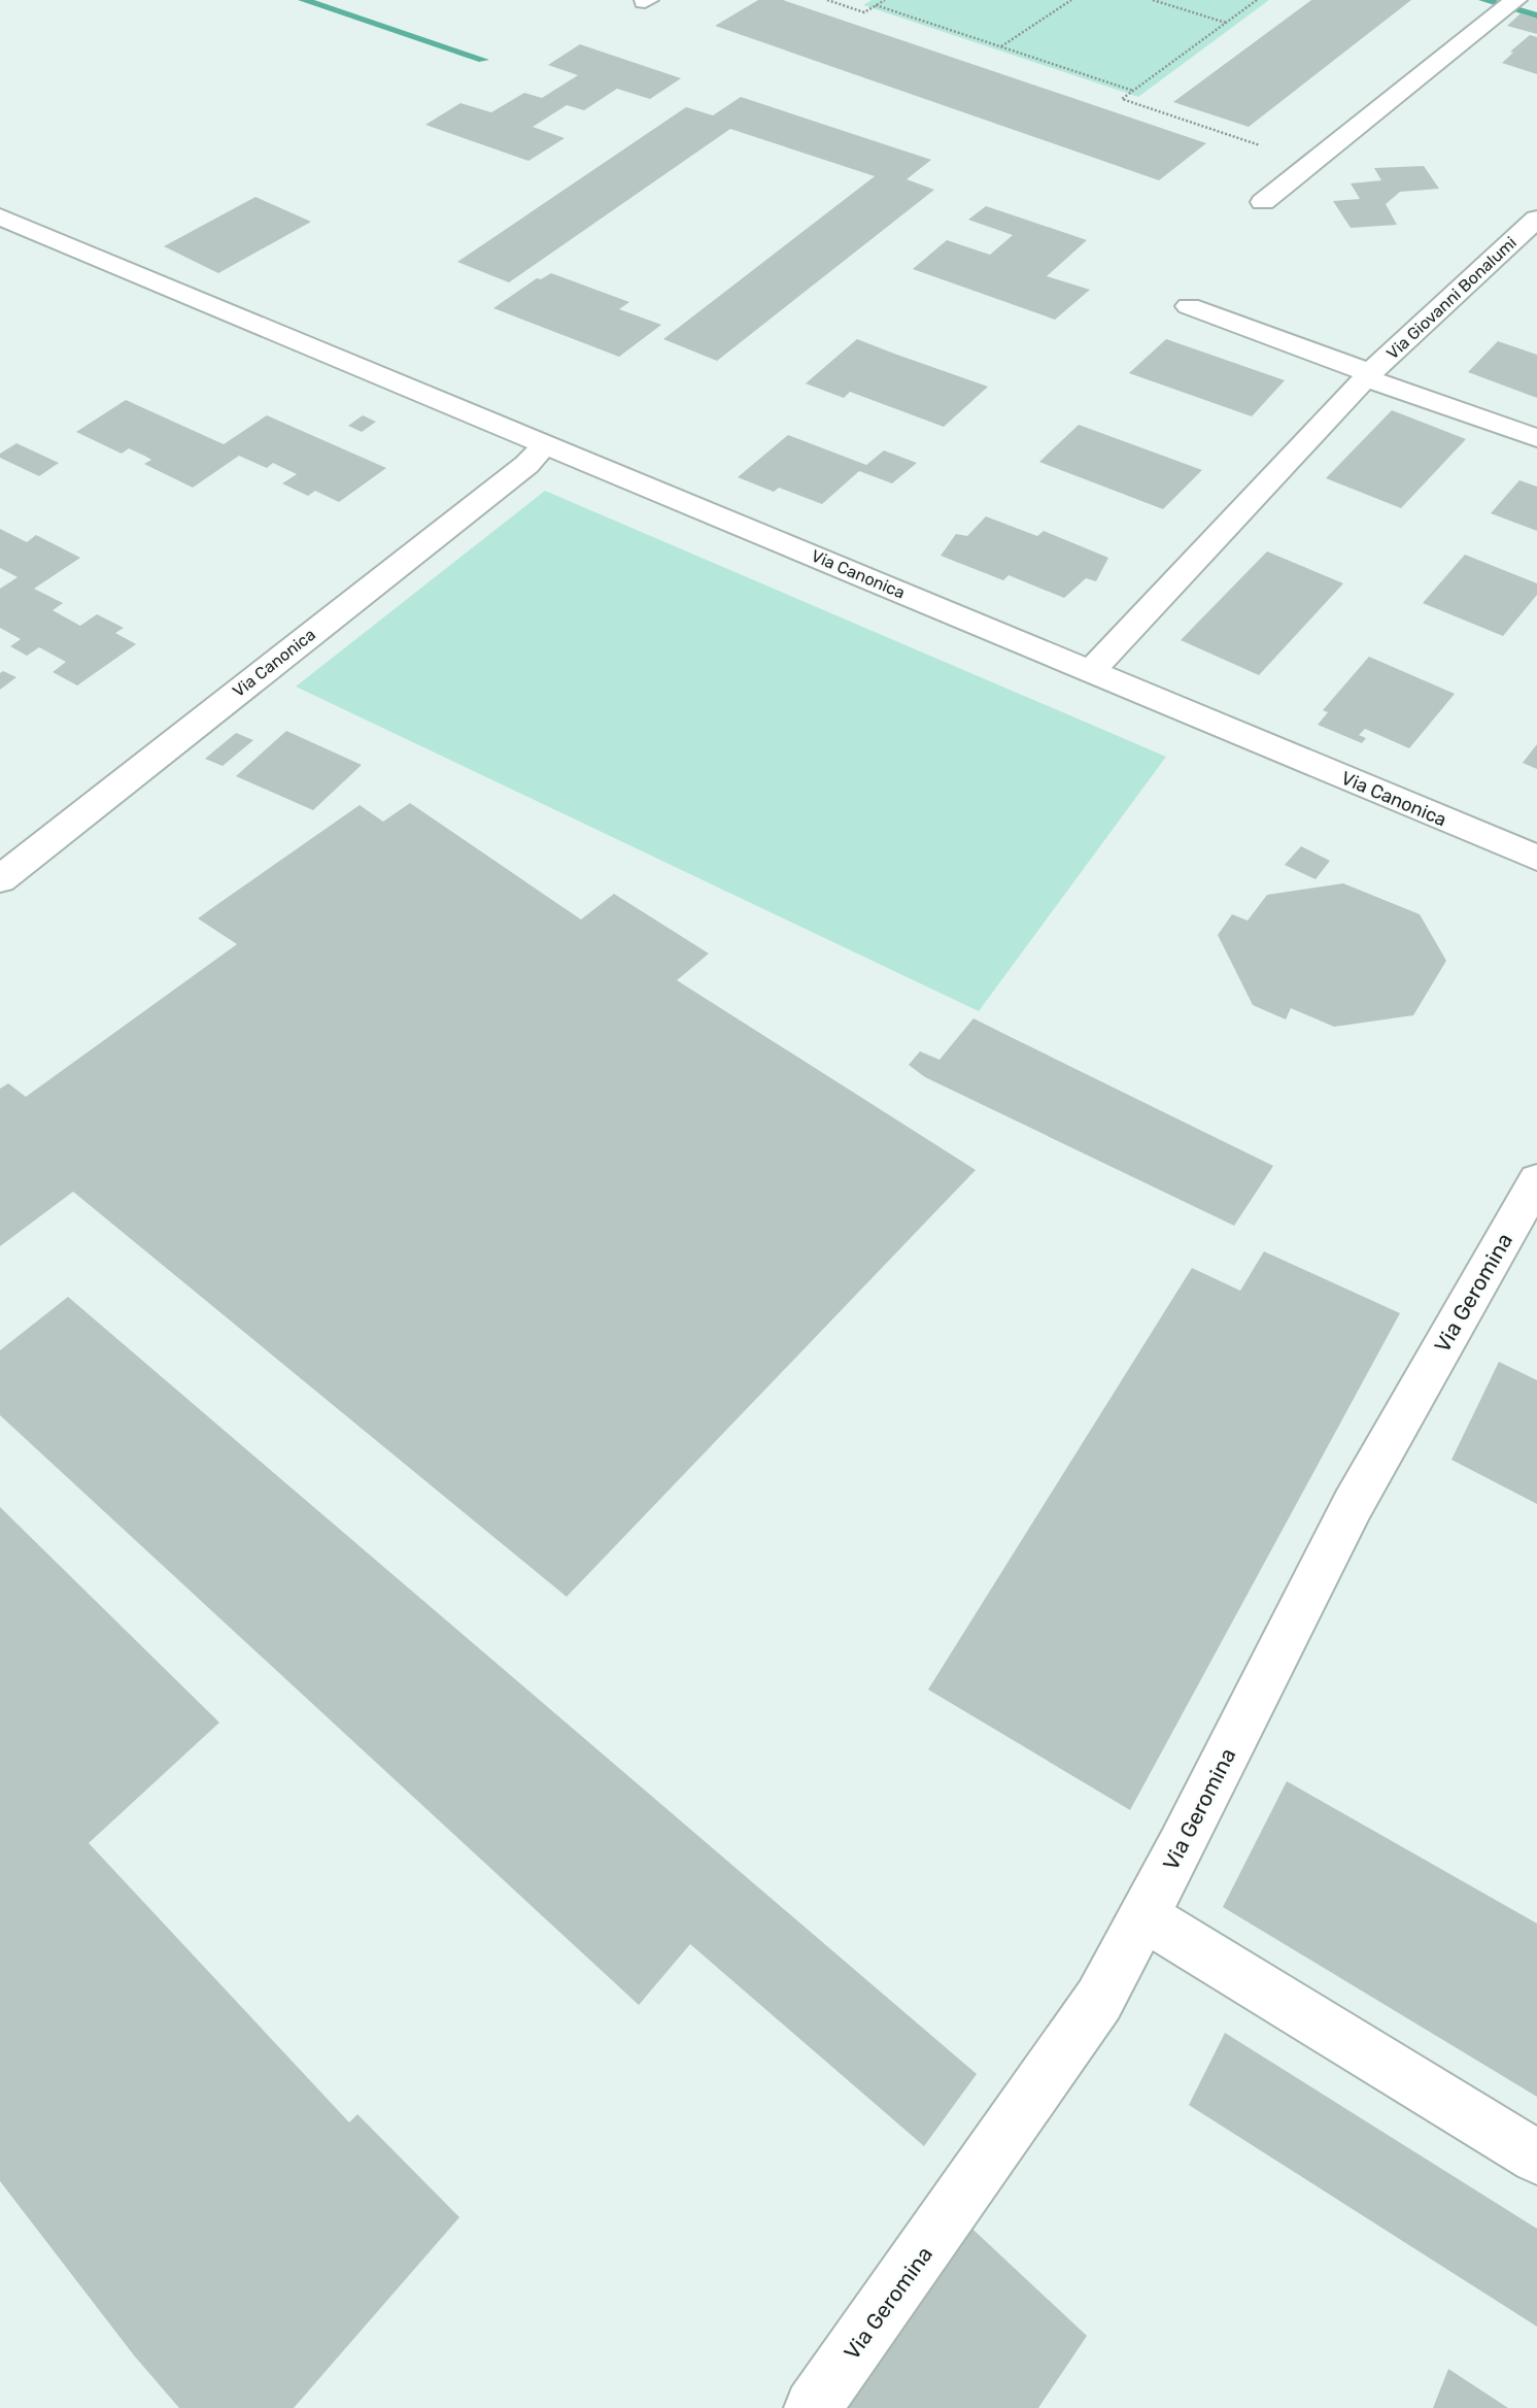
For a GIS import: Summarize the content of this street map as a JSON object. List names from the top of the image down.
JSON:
{
  "streets": {
    "street": ["Via Giovanni Bonalumi", "Via Canonica", "Via Geromina"]
  }
}
